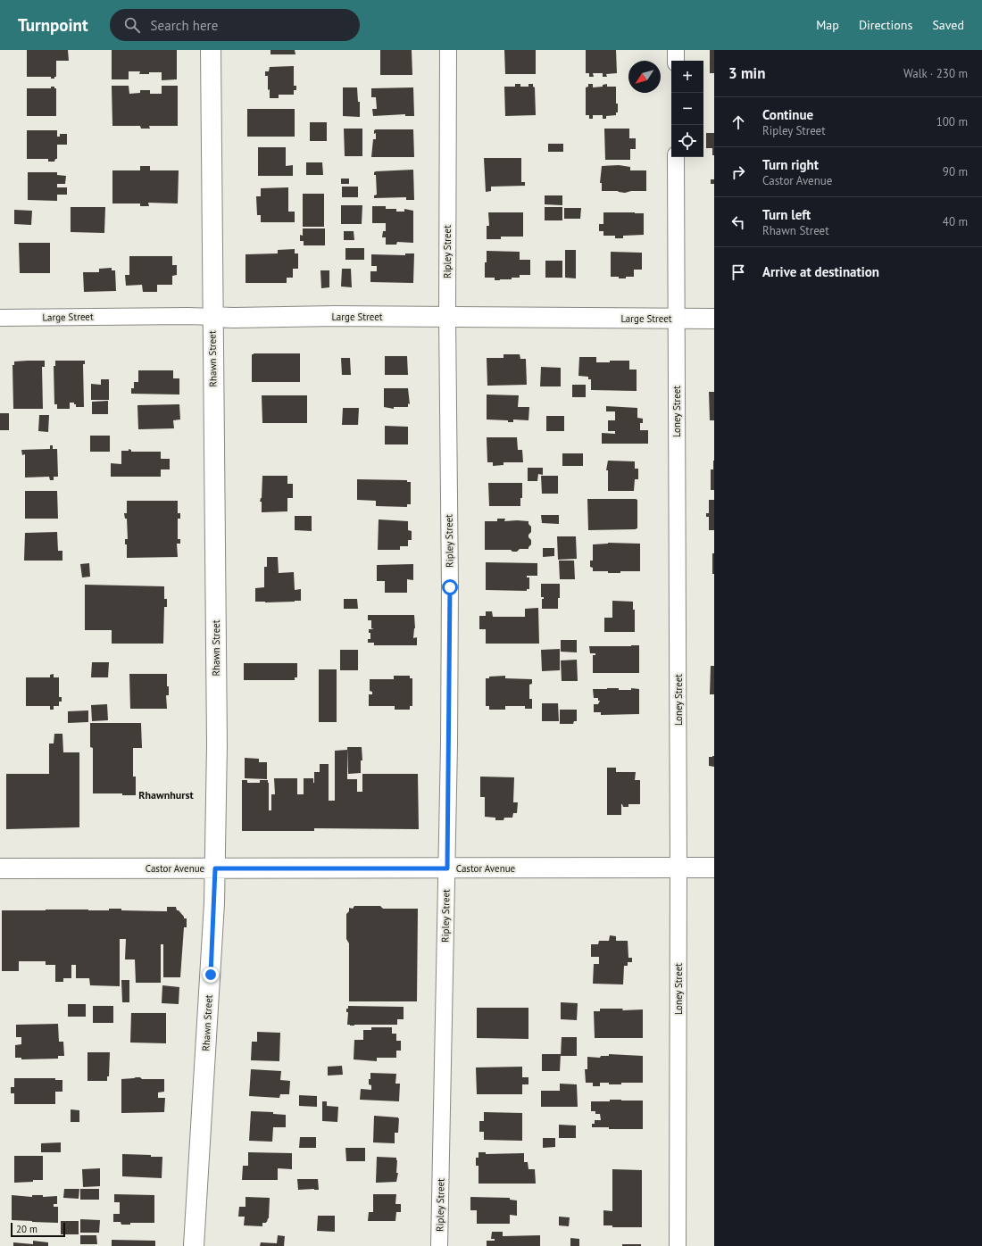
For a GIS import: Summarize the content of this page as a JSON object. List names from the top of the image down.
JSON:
{
  "streets": {
    "main road": ["Large Street", "Rhawn Street", "Castor Avenue"],
    "street": ["Ripley Street", "Loney Street"]
  },
  "crossings": [
    ["Ripley Street", "Large Street"],
    ["Ripley Street", "Castor Avenue"],
    ["Large Street", "Rhawn Street"],
    ["Large Street", "Loney Street"],
    ["Rhawn Street", "Castor Avenue"],
    ["Loney Street", "Castor Avenue"]
  ],
  "districts": ["Rhawnhurst"],
  "scale_bar": "20 m",
  "north": "bottom left",
  "page": {
    "header": "Turnpoint",
    "search": "Search here",
    "nav": ["Map", "Directions", "Saved"],
    "heading": ["3 min", "Walk · 230 m"],
    "map_buttons": ["+", "−"],
    "list": [
      ["Continue", "Ripley Street", "100 m"],
      ["Turn right", "Castor Avenue", "90 m"],
      ["Turn left", "Rhawn Street", "40 m"],
      "Arrive at destination"
    ],
    "scale": "20 m"
  }
}
